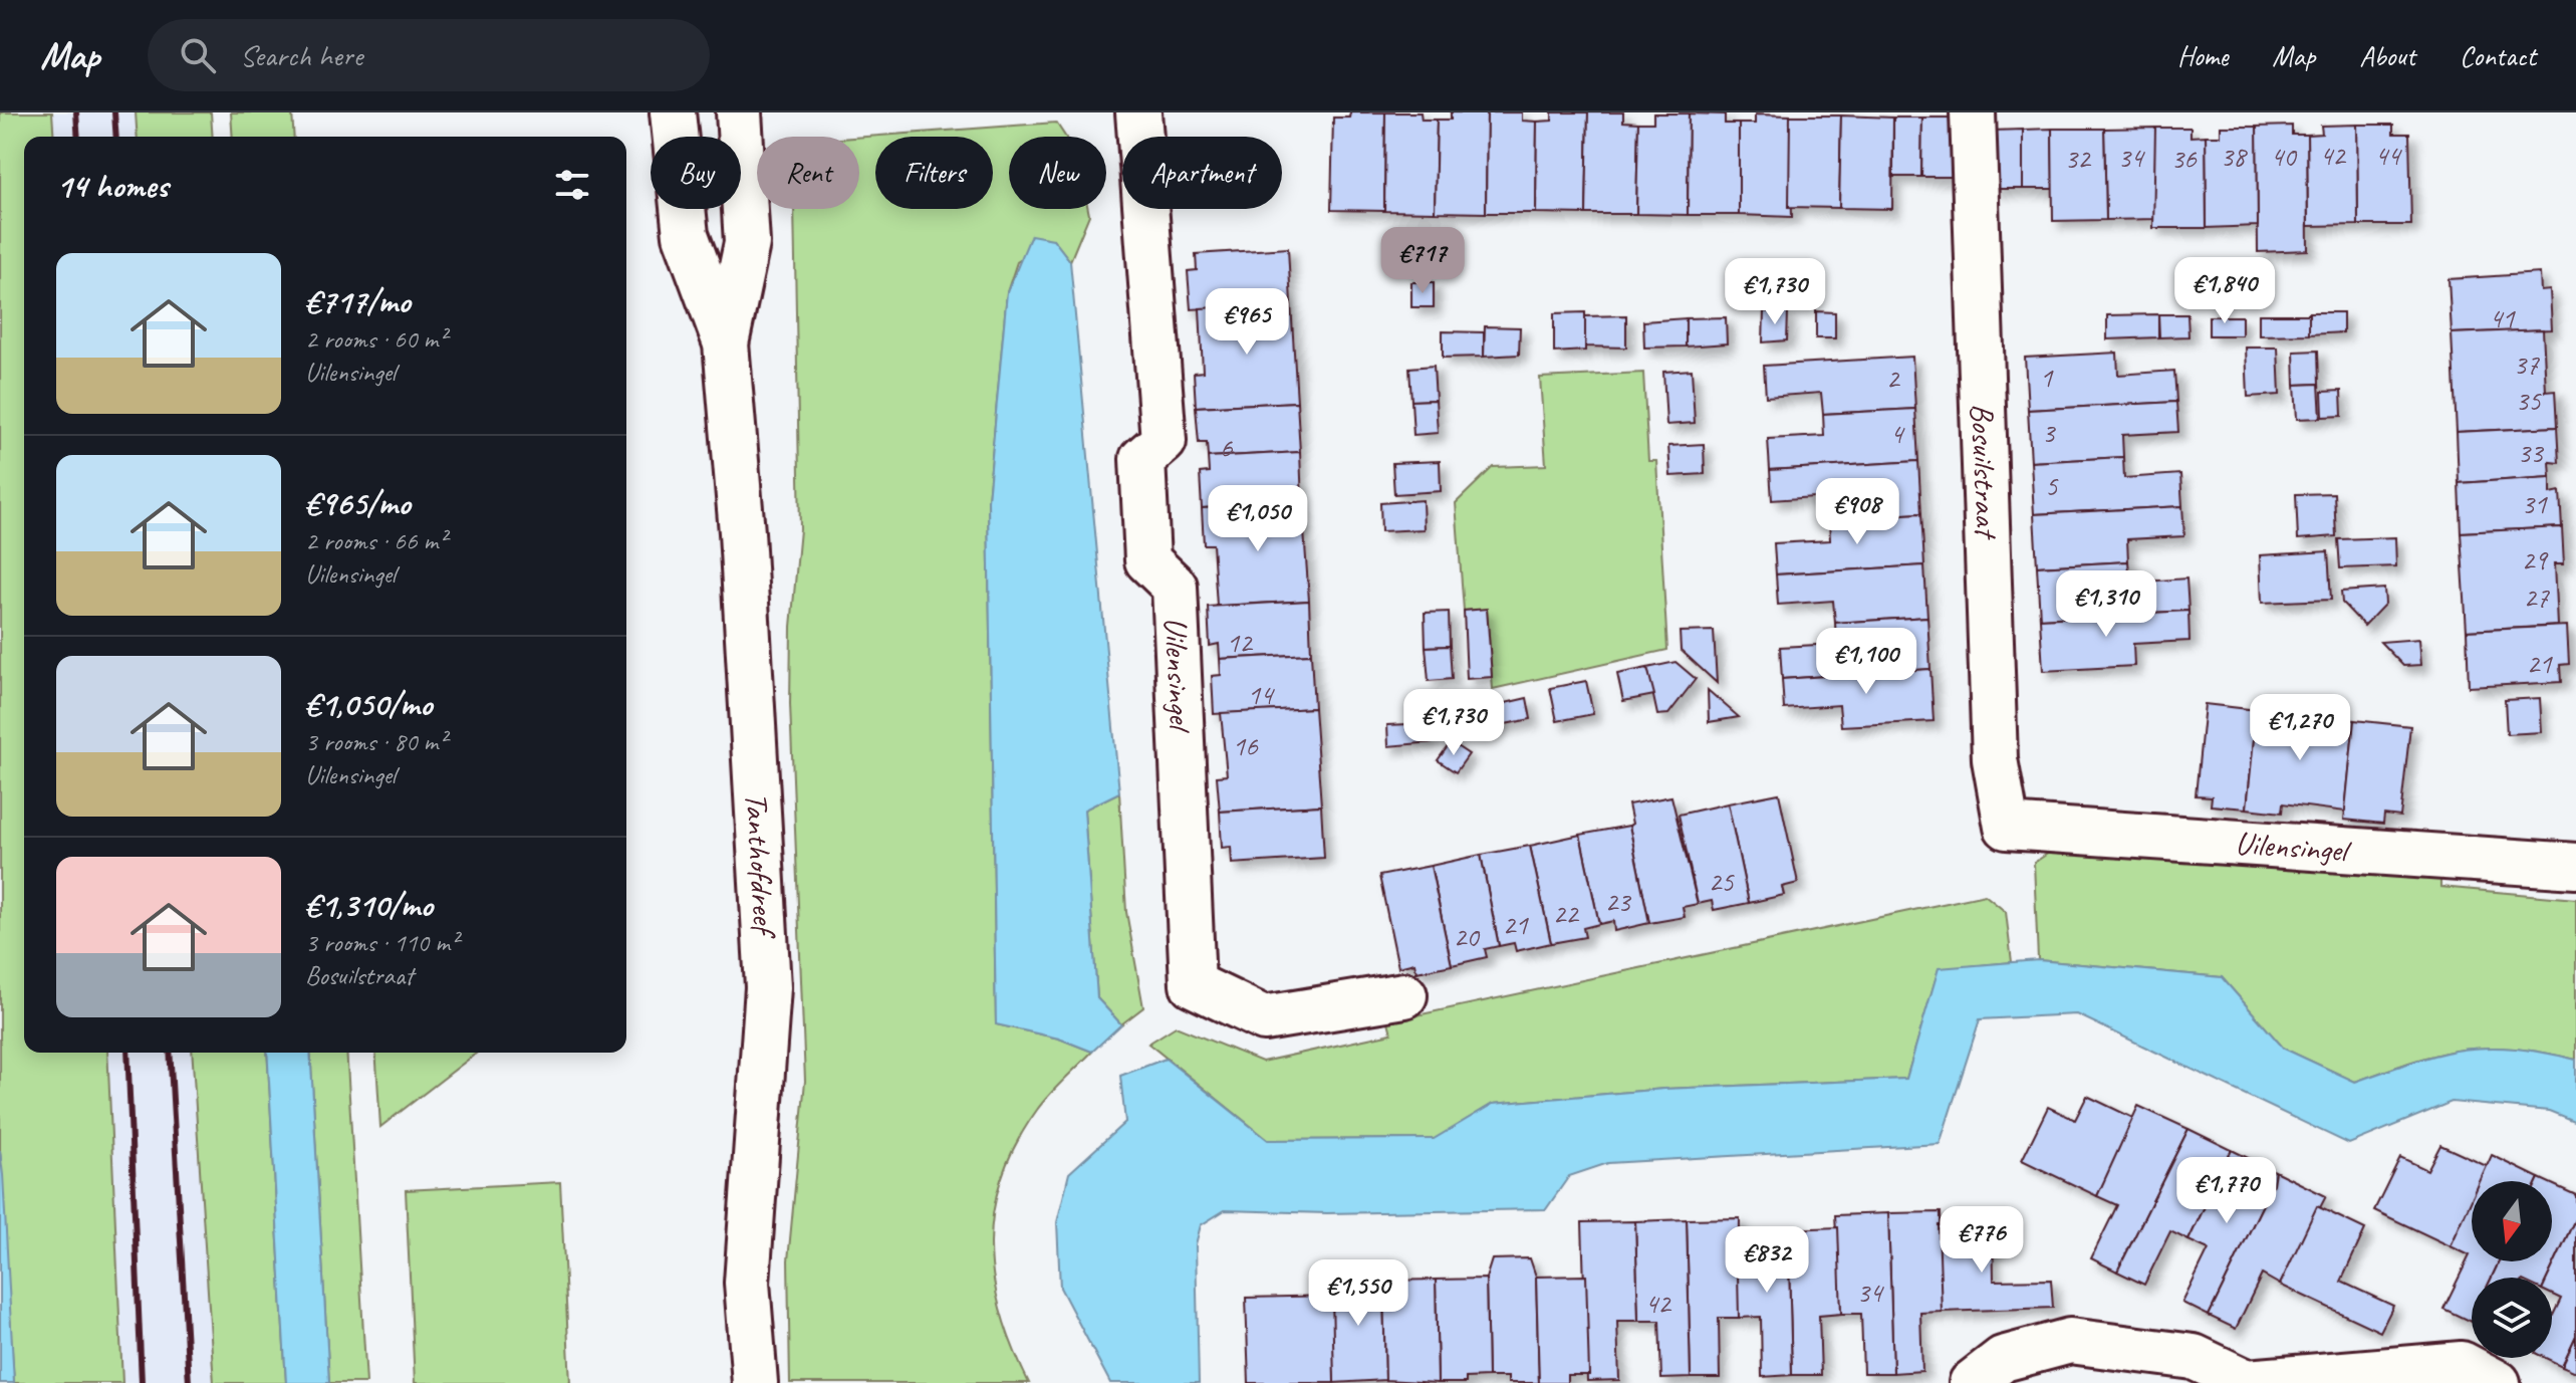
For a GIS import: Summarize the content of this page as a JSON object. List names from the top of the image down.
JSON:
{
  "streets": {
    "street": ["Bosuilstraat", "Uilensingel", "Tanthofdreef"]
  },
  "crossings": [
    ["Bosuilstraat", "Uilensingel"]
  ],
  "house_numbers": [
    "42",
    "44",
    "38",
    "40",
    "34",
    "32",
    "36",
    "41",
    "37",
    "1",
    "2",
    "35",
    "3",
    "4",
    "6",
    "33",
    "5",
    "31",
    "29",
    "27",
    "12",
    "21",
    "14",
    "16",
    "25",
    "23",
    "22",
    "21",
    "20",
    "34",
    "42"
  ],
  "north": "bottom",
  "page": {
    "header": "Map",
    "search": "Search here",
    "nav": [
      "Home",
      "Map",
      "About",
      "Contact"
    ],
    "chip": [
      "Buy",
      "Rent",
      "Filters",
      "New",
      "Apartment"
    ],
    "heading": "14 homes",
    "price": [
      "€717",
      "€1,840",
      "€1,730",
      "€965",
      "€908",
      "€1,050",
      "€1,310",
      "€1,100",
      "€1,730",
      "€1,270",
      "€1,770",
      "€776",
      "€832",
      "€1,550"
    ],
    "list": [
      {
        "name": "€717/mo",
        "note": "2 rooms · 60 m² · Uilensingel"
      },
      {
        "name": "€965/mo",
        "note": "2 rooms · 66 m² · Uilensingel"
      },
      {
        "name": "€1,050/mo",
        "note": "3 rooms · 80 m² · Uilensingel"
      },
      {
        "name": "€1,310/mo",
        "note": "3 rooms · 110 m² · Bosuilstraat"
      }
    ]
  }
}
